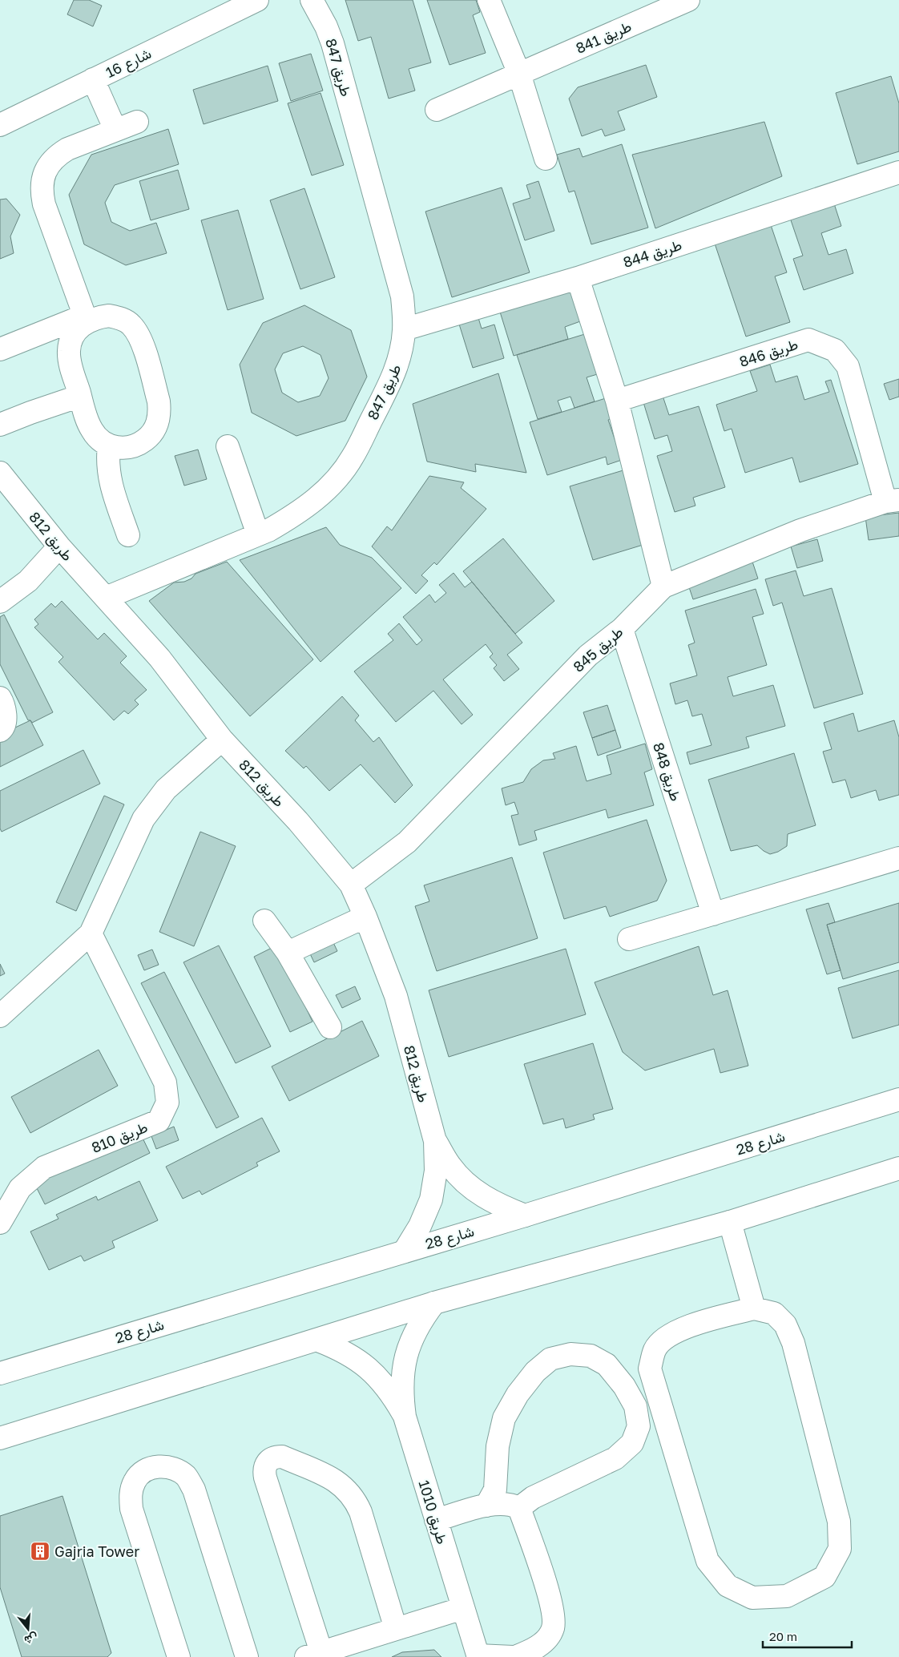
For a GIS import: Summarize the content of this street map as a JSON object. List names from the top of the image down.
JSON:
{
  "streets": {
    "street": [
      "طريق 841",
      "شارع 16",
      "طريق 847",
      "طريق 844",
      "طريق 846",
      "طريق 812",
      "طريق 845",
      "طريق 848",
      "طريق 810",
      "شارع 28",
      "طريق 1010"
    ]
  },
  "crossings": [
    ["طريق 847", "طريق 844"],
    ["طريق 847", "طريق 812"],
    ["طريق 846", "طريق 845"],
    ["طريق 812", "طريق 845"],
    ["طريق 812", "شارع 28"],
    ["طريق 845", "طريق 848"]
  ],
  "places": {
    "building": ["Gajria Tower"]
  },
  "scale_bar": "20 m",
  "north": "bottom"
}
